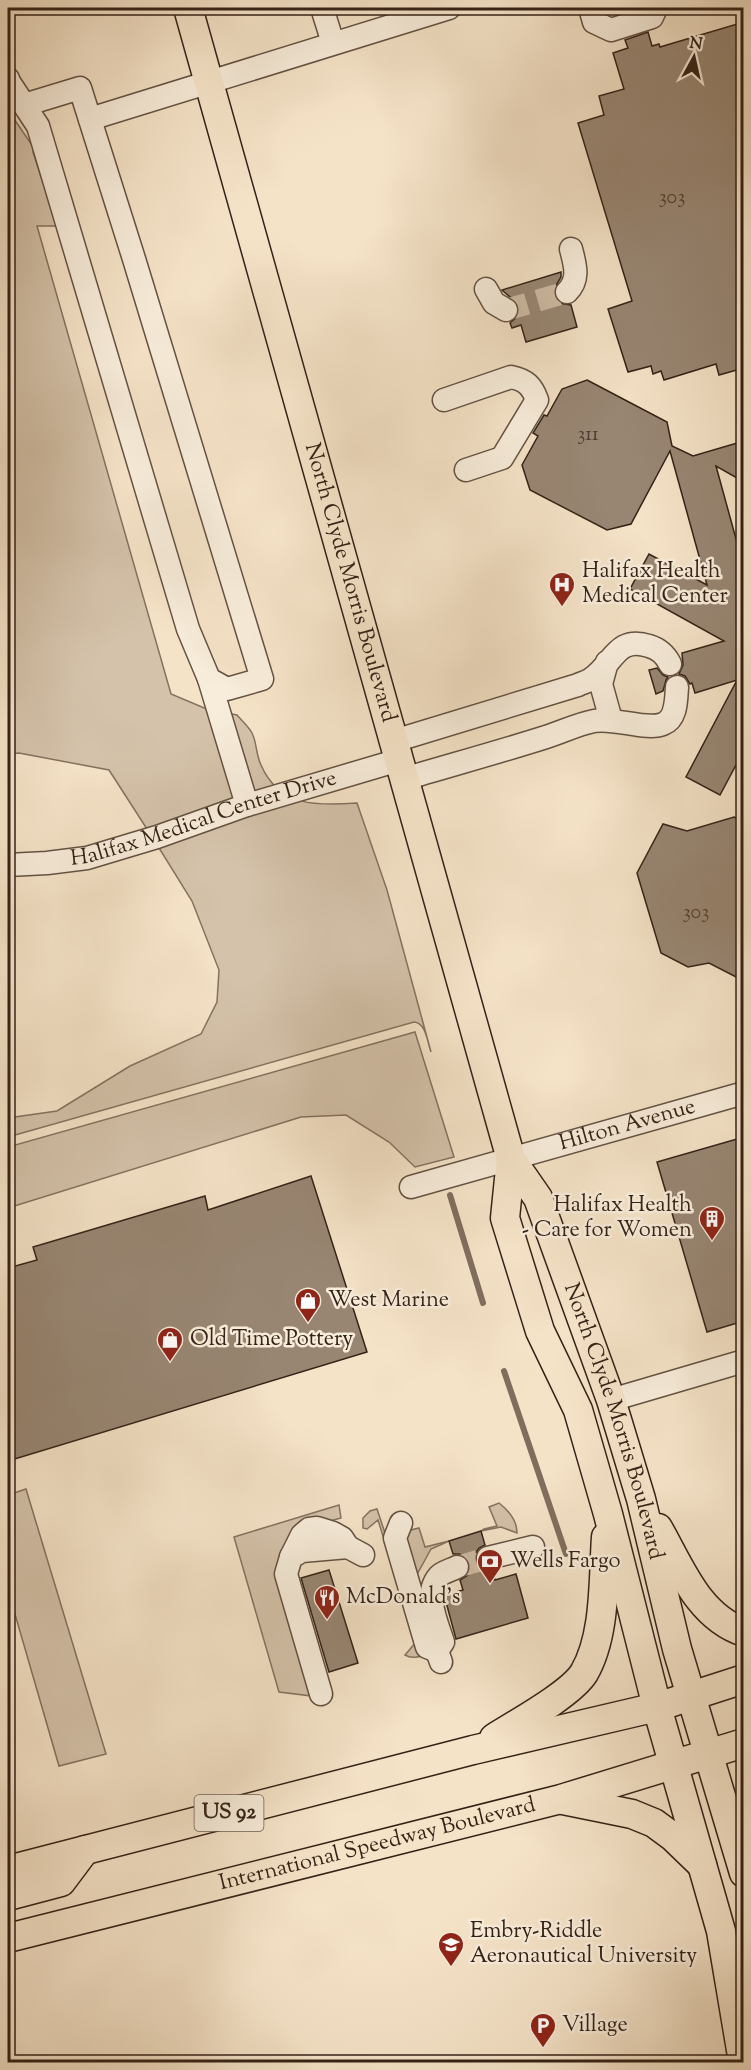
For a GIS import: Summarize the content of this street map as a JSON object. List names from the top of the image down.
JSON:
{
  "streets": {
    "main road": ["North Clyde Morris Boulevard", "US 92", "International Speedway Boulevard"],
    "street": ["Halifax Medical Center Drive", "Hilton Avenue"]
  },
  "crossings": [
    ["North Clyde Morris Boulevard", "Halifax Medical Center Drive"],
    ["North Clyde Morris Boulevard", "Hilton Avenue"],
    ["North Clyde Morris Boulevard", "US 92"],
    ["North Clyde Morris Boulevard", "International Speedway Boulevard"]
  ],
  "places": {
    "hospital": ["Halifax Health Medical Center"],
    "building": ["Halifax Health - Care for Women"],
    "shop": ["West Marine", "Old Time Pottery"],
    "bank": ["Wells Fargo"],
    "restaurant": ["McDonald's"],
    "school or university": ["Embry-Riddle Aeronautical University"],
    "parking": ["Village"]
  },
  "house_numbers": ["303", "311", "303"],
  "north": "top"
}
